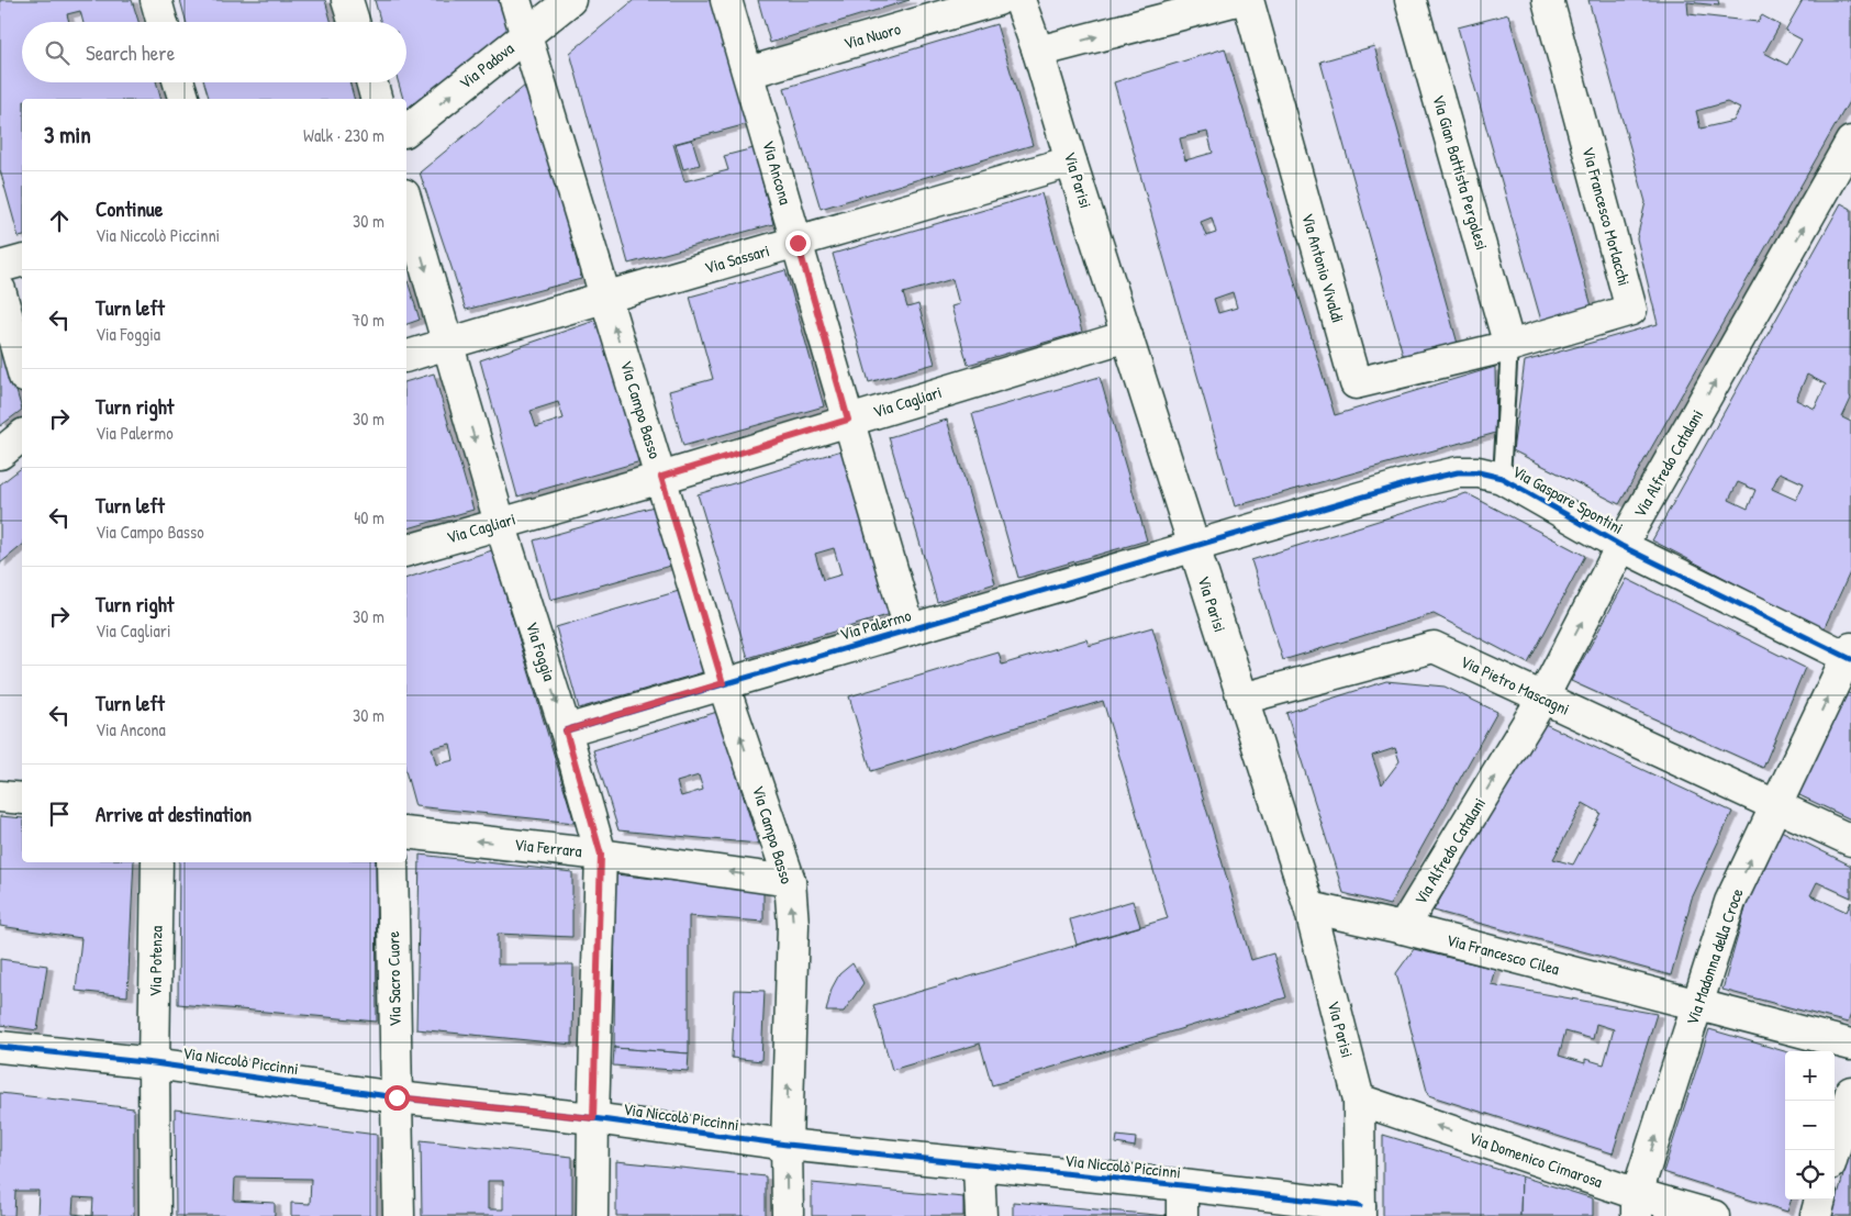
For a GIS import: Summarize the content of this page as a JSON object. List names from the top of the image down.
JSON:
{
  "streets": {
    "street": [
      "Via Nuoro",
      "Via Padova",
      "Via Ancona",
      "Via Gian Battista Pergolesi",
      "Via Parisi",
      "Via Francesco Morlacchi",
      "Via Sassari",
      "Via Antonio Vivaldi",
      "Via Cagliari",
      "Via Campo Basso",
      "Via Alfredo Catalani",
      "Via Gaspare Spontini",
      "Via Palermo",
      "Via Foggia",
      "Via Pietro Mascagni",
      "Via Ferrara",
      "Via Francesco Cilea",
      "Via Madonna della Croce",
      "Via Potenza",
      "Via Sacro Cuore",
      "Via Niccolò Piccinni",
      "Via Domenico Cimarosa"
    ]
  },
  "crossings": [
    ["Via Nuoro", "Via Ancona"],
    ["Via Padova", "Via Campo Basso"],
    ["Via Ancona", "Via Sassari"],
    ["Via Ancona", "Via Cagliari"],
    ["Via Ancona", "Via Palermo"],
    ["Via Gian Battista Pergolesi", "Via Francesco Morlacchi"],
    ["Via Gian Battista Pergolesi", "Via Antonio Vivaldi"],
    ["Via Parisi", "Via Sassari"],
    ["Via Parisi", "Via Cagliari"],
    ["Via Parisi", "Via Gaspare Spontini"],
    ["Via Parisi", "Via Palermo"],
    ["Via Parisi", "Via Pietro Mascagni"],
    ["Via Parisi", "Via Francesco Cilea"],
    ["Via Parisi", "Via Niccolò Piccinni"],
    ["Via Parisi", "Via Domenico Cimarosa"],
    ["Via Francesco Morlacchi", "Via Antonio Vivaldi"],
    ["Via Sassari", "Via Campo Basso"],
    ["Via Sassari", "Via Foggia"],
    ["Via Cagliari", "Via Campo Basso"],
    ["Via Cagliari", "Via Foggia"],
    ["Via Campo Basso", "Via Palermo"],
    ["Via Campo Basso", "Via Ferrara"],
    ["Via Campo Basso", "Via Niccolò Piccinni"],
    ["Via Alfredo Catalani", "Via Gaspare Spontini"],
    ["Via Alfredo Catalani", "Via Pietro Mascagni"],
    ["Via Alfredo Catalani", "Via Francesco Cilea"],
    ["Via Gaspare Spontini", "Via Palermo"],
    ["Via Gaspare Spontini", "Via Madonna della Croce"],
    ["Via Palermo", "Via Foggia"],
    ["Via Foggia", "Via Ferrara"],
    ["Via Foggia", "Via Niccolò Piccinni"],
    ["Via Pietro Mascagni", "Via Madonna della Croce"],
    ["Via Francesco Cilea", "Via Madonna della Croce"],
    ["Via Madonna della Croce", "Via Domenico Cimarosa"],
    ["Via Potenza", "Via Niccolò Piccinni"],
    ["Via Sacro Cuore", "Via Niccolò Piccinni"]
  ],
  "one_way": [
    "Via Padova",
    "Via Campo Basso",
    "Via Alfredo Catalani",
    "Via Foggia",
    "Via Ferrara",
    "Via Madonna della Croce",
    "Via Domenico Cimarosa"
  ],
  "page": {
    "search": "Search here",
    "heading": ["3 min", "Walk · 230 m"],
    "list": [
      ["Continue", "Via Niccolò Piccinni", "30 m"],
      ["Turn left", "Via Foggia", "70 m"],
      ["Turn right", "Via Palermo", "30 m"],
      ["Turn left", "Via Campo Basso", "40 m"],
      ["Turn right", "Via Cagliari", "30 m"],
      ["Turn left", "Via Ancona", "30 m"],
      "Arrive at destination"
    ],
    "map_buttons": ["+", "−"]
  }
}
